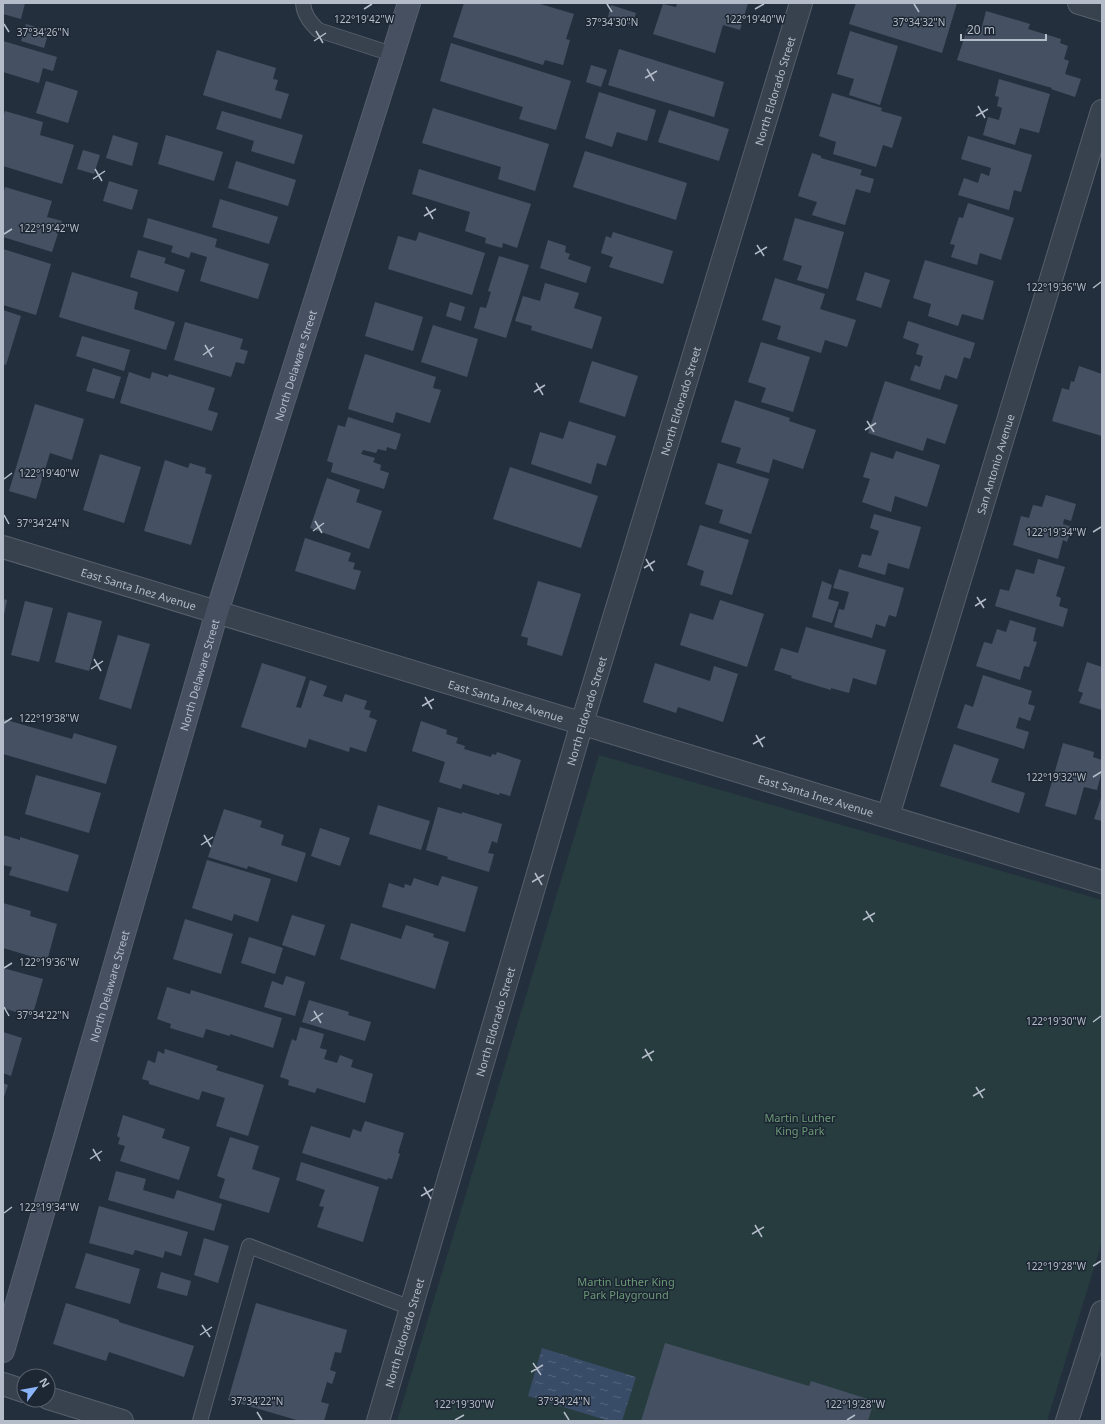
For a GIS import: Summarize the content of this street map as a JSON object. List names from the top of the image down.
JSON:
{
  "streets": {
    "main road": ["North Delaware Street"],
    "street": ["North Eldorado Street", "San Antonio Avenue", "East Santa Inez Avenue"]
  },
  "crossings": [
    ["North Eldorado Street", "East Santa Inez Avenue"],
    ["North Delaware Street", "East Santa Inez Avenue"],
    ["San Antonio Avenue", "East Santa Inez Avenue"]
  ],
  "parks": ["Martin Luther King Park", "Martin Luther King Park Playground"],
  "scale_bar": "20 m",
  "north": "top right",
  "coordinates": [
    "122°19'40\"W",
    "122°19'42\"W",
    "37°34'30\"N",
    "37°34'32\"N",
    "37°34'26\"N",
    "122°19'36\"W",
    "37°34'24\"N",
    "122°19'34\"W",
    "122°19'38\"W",
    "122°19'32\"W",
    "37°34'22\"N",
    "122°19'30\"W",
    "122°19'28\"W"
  ]
}
